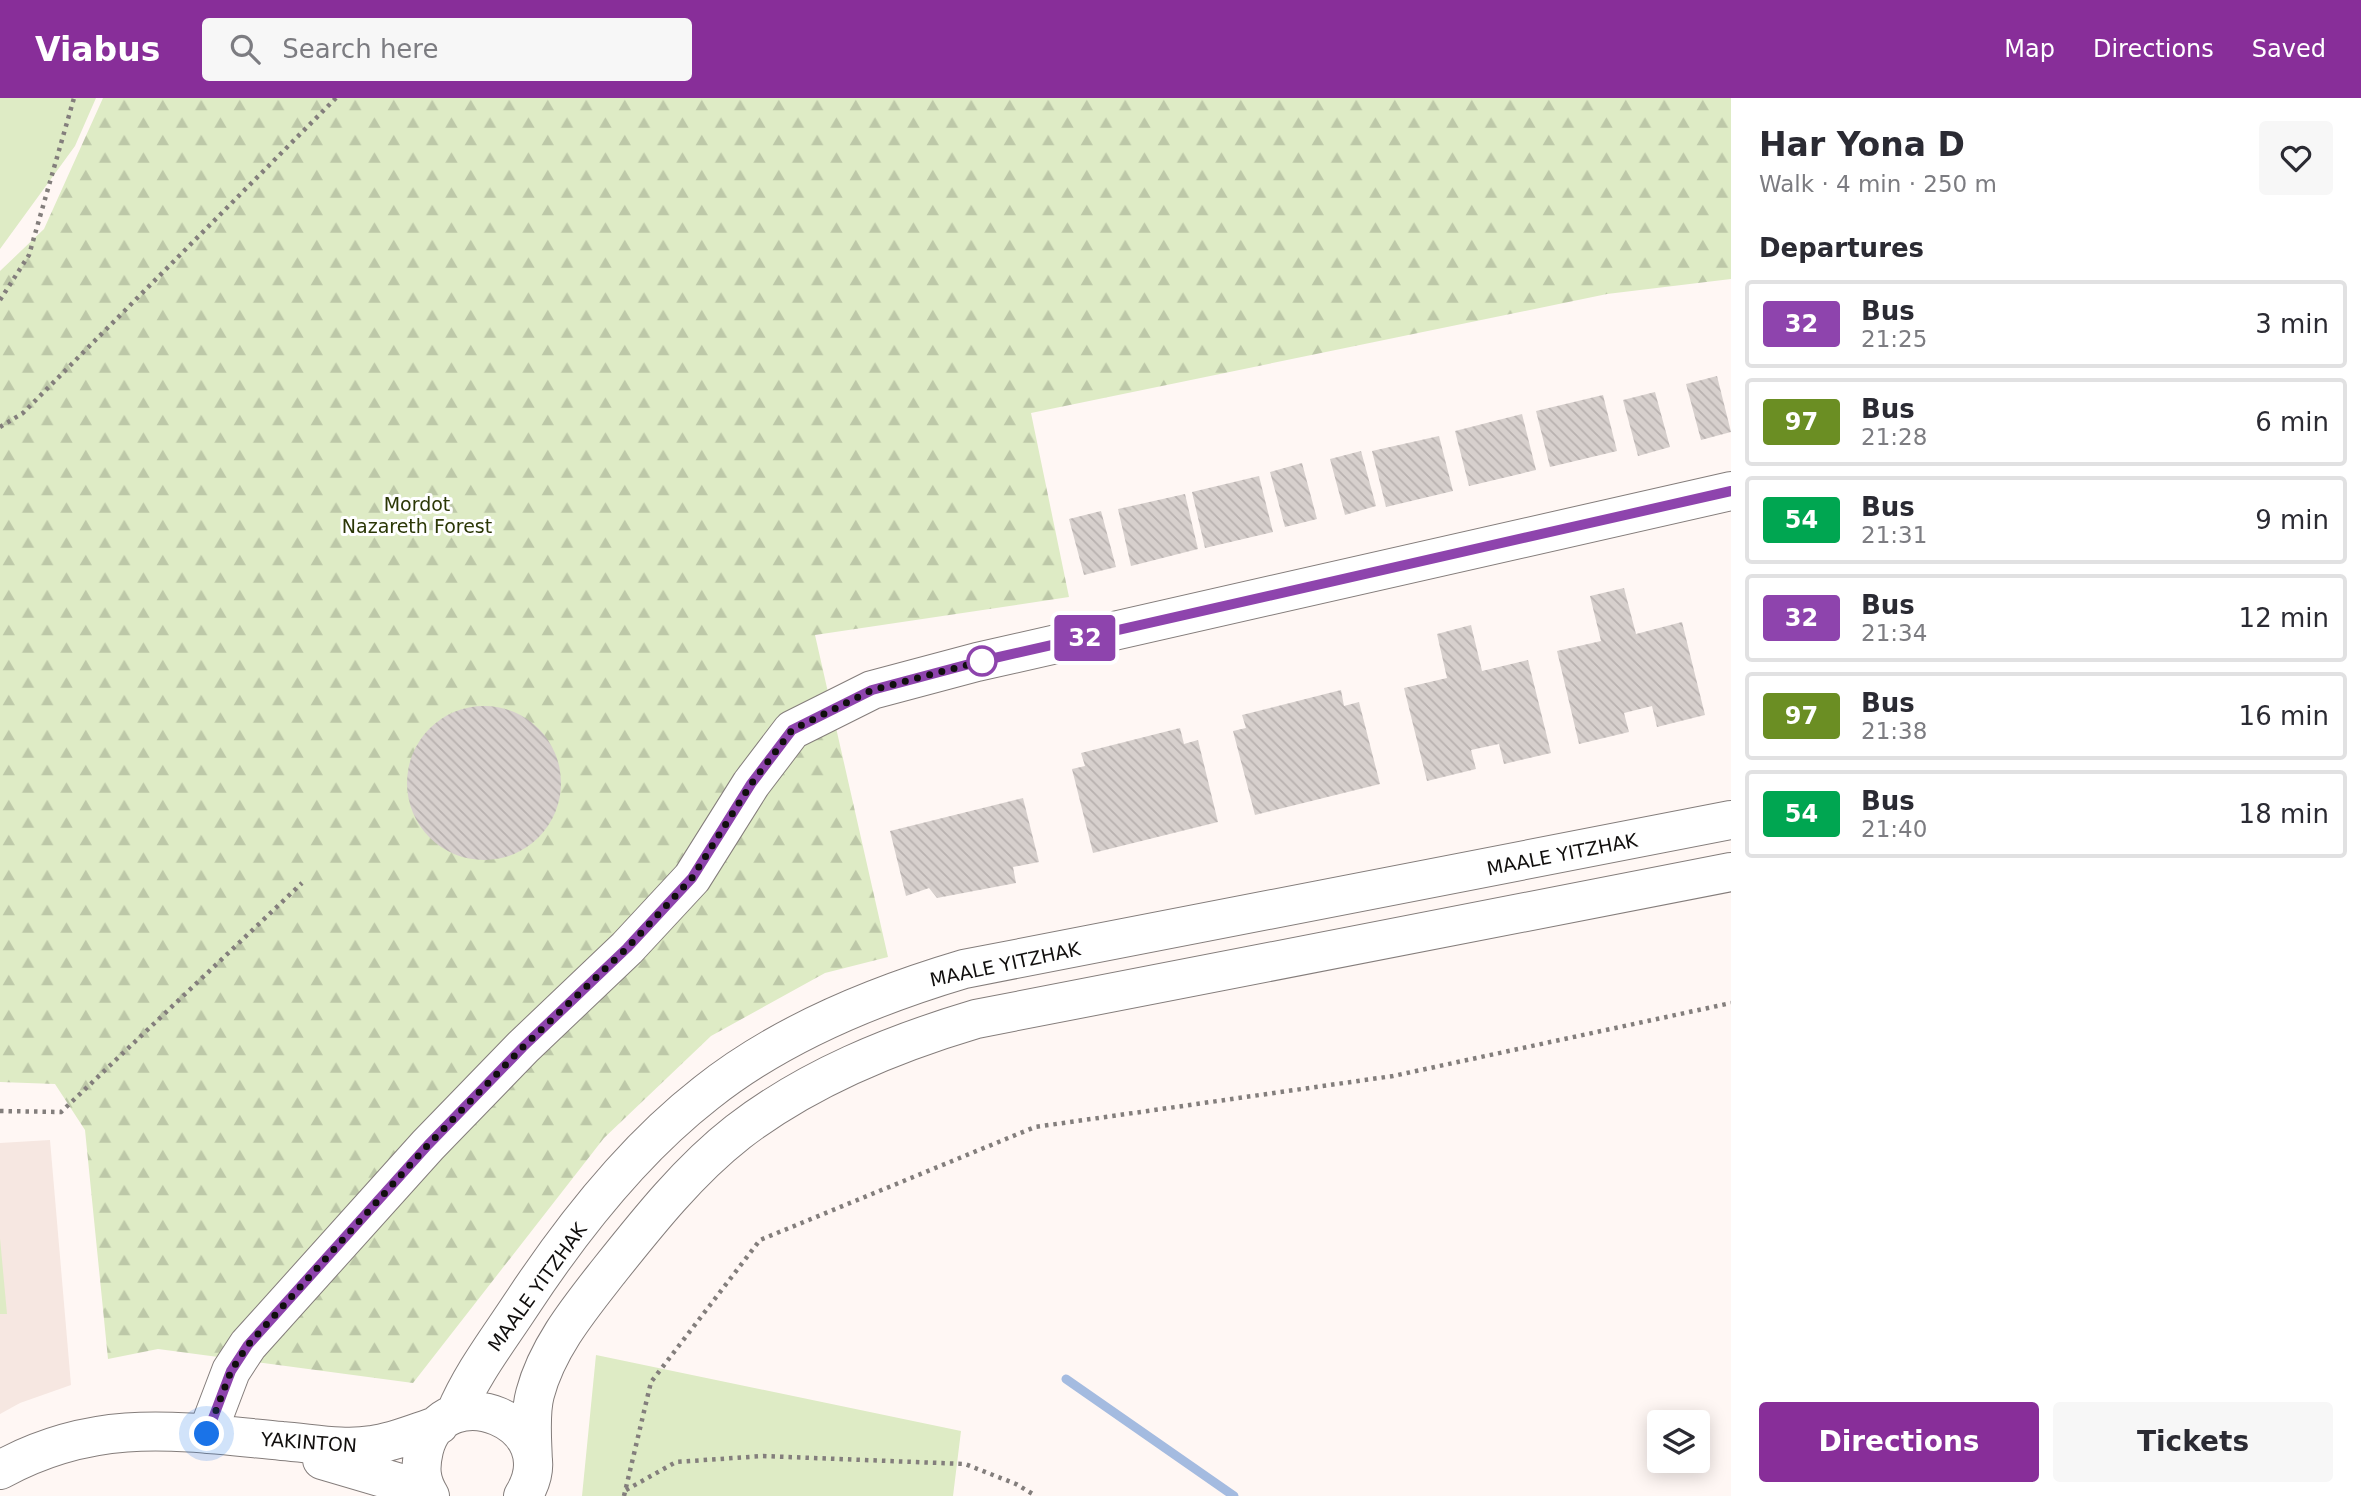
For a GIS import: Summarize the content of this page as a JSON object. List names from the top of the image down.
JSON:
{
  "streets": {
    "street": ["MAALE YITZHAK", "YAKINTON"]
  },
  "crossings": [
    ["MAALE YITZHAK", "YAKINTON"]
  ],
  "parks": ["Mordot Nazareth Forest"],
  "lines": ["bus line 32"],
  "page": {
    "header": "Viabus",
    "search": "Search here",
    "nav": ["Map", "Directions", "Saved"],
    "on_map": "32",
    "heading": [
      ["Har Yona D", "Walk · 4 min · 250 m"],
      "Departures"
    ],
    "list": [
      {
        "mark": "32",
        "name": "Bus",
        "note": "21:25",
        "value": "3 min"
      },
      {
        "mark": "97",
        "name": "Bus",
        "note": "21:28",
        "value": "6 min"
      },
      {
        "mark": "54",
        "name": "Bus",
        "note": "21:31",
        "value": "9 min"
      },
      {
        "mark": "32",
        "name": "Bus",
        "note": "21:34",
        "value": "12 min"
      },
      {
        "mark": "97",
        "name": "Bus",
        "note": "21:38",
        "value": "16 min"
      },
      {
        "mark": "54",
        "name": "Bus",
        "note": "21:40",
        "value": "18 min"
      }
    ],
    "buttons": ["Directions", "Tickets"]
  }
}
